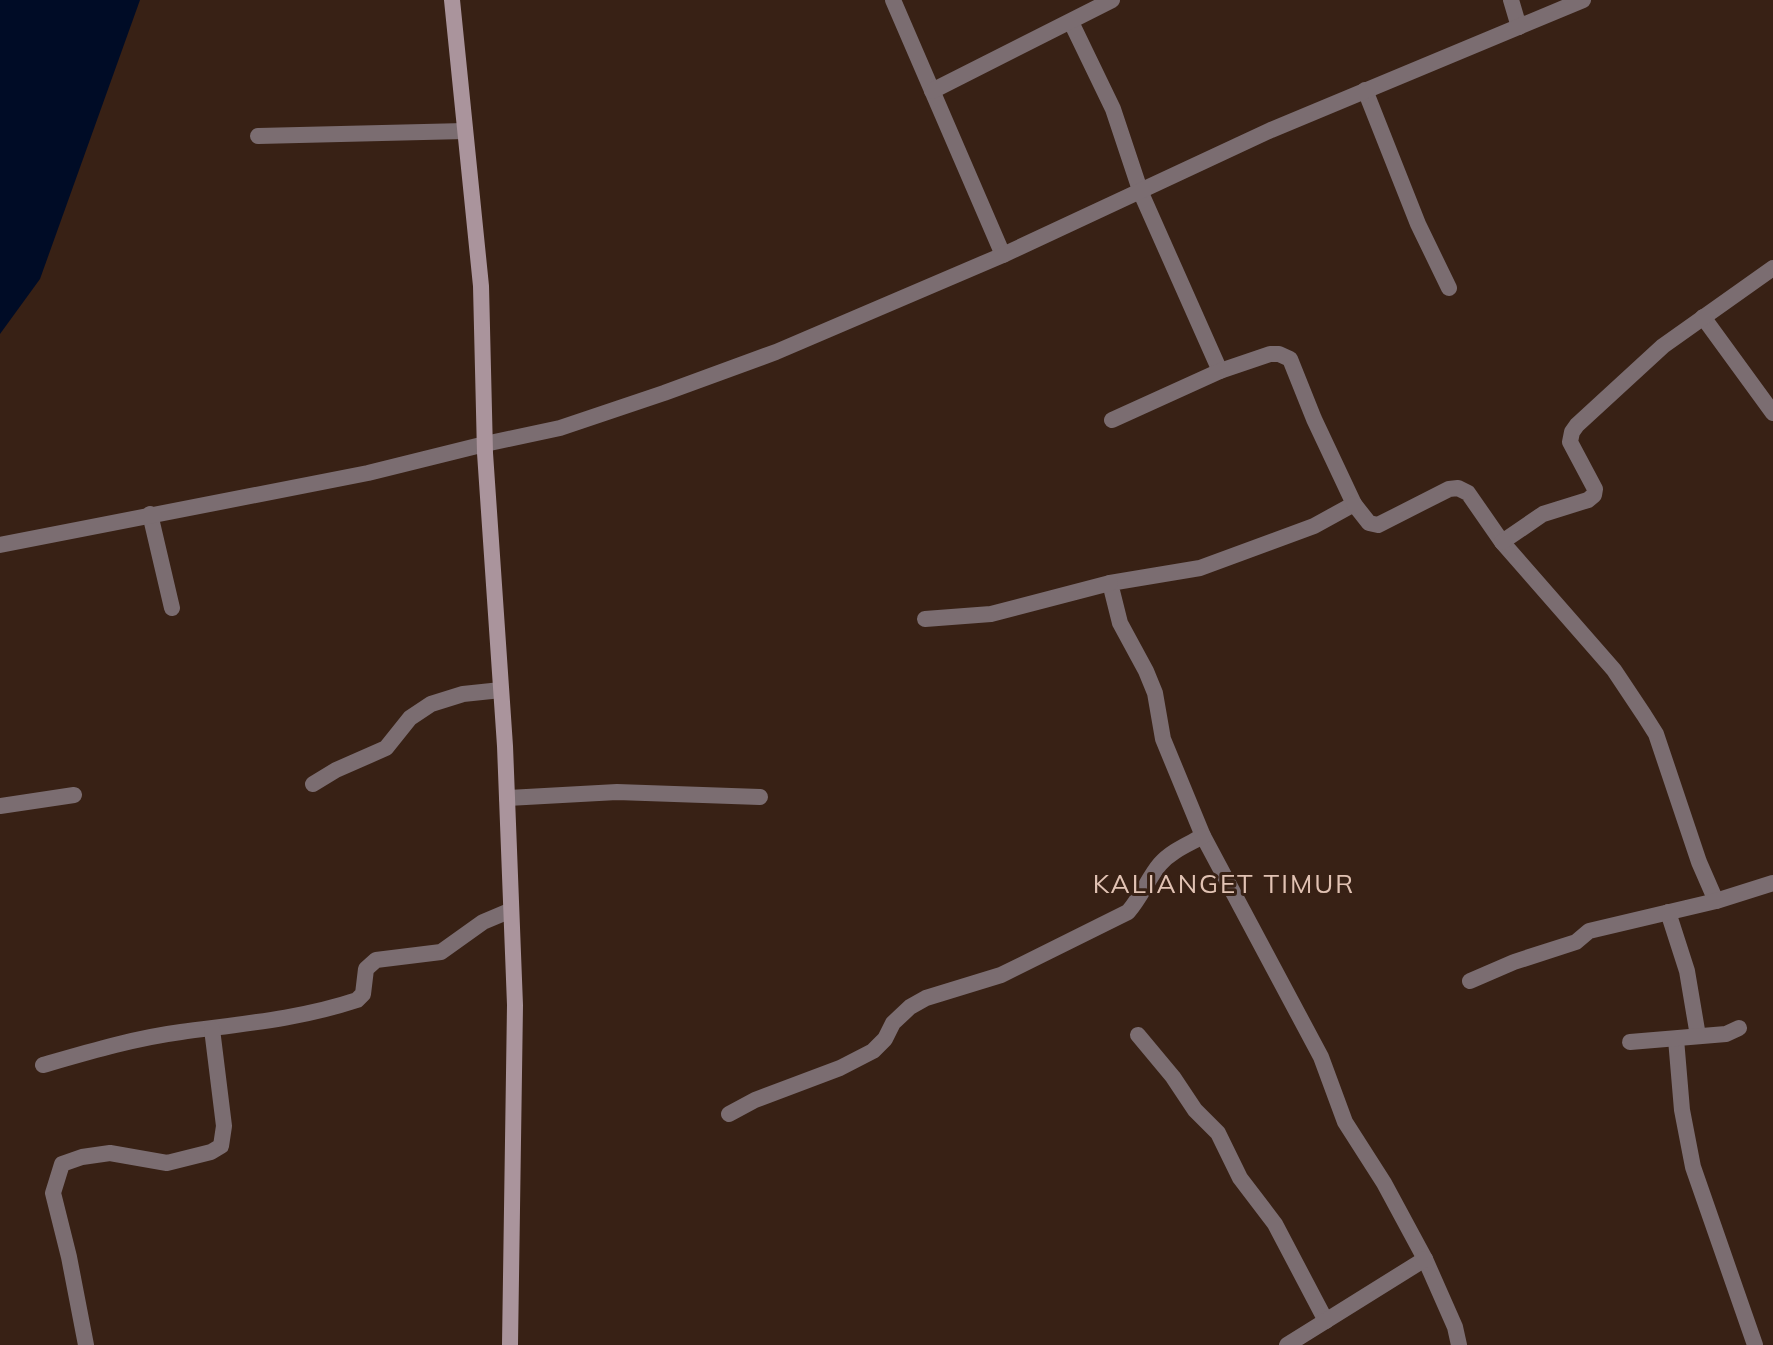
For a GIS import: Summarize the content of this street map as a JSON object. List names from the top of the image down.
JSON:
{
  "districts": ["KALIANGET TIMUR"]
}
